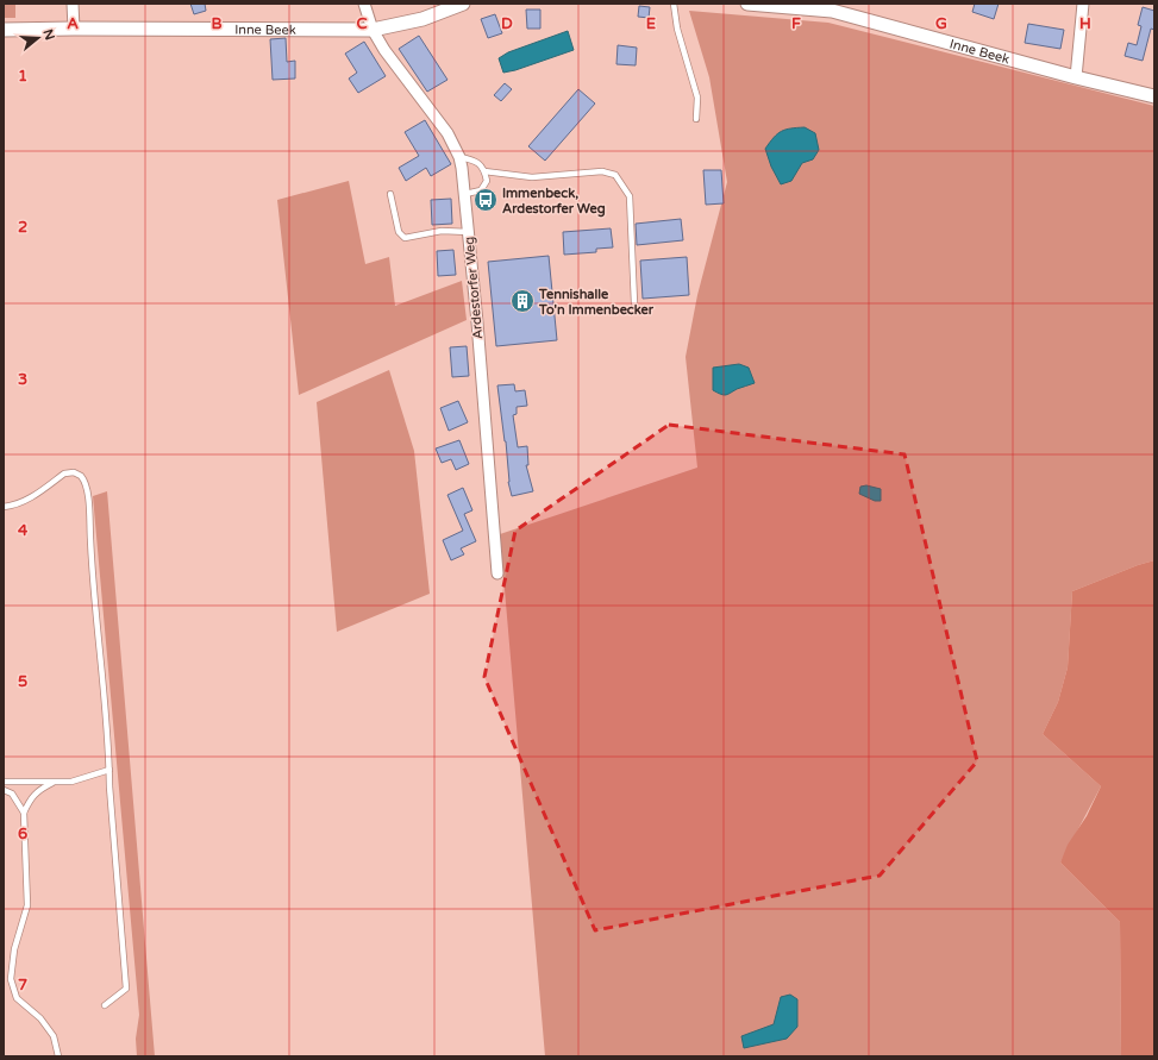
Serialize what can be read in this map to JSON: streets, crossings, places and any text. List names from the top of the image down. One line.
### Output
{"streets":{"street":["Inne Beek","Ardestorfer Weg"]},"crossings":[["Inne Beek","Ardestorfer Weg"]],"places":{"bus stop":["Immenbeck, Ardestorfer Weg"],"building":["Tennishalle To'n Immenbecker"]},"north":"right","grid":{"columns":["A","B","C","D","E","F","G","H"],"rows":["1","2","3","4","5","6","7"]}}
